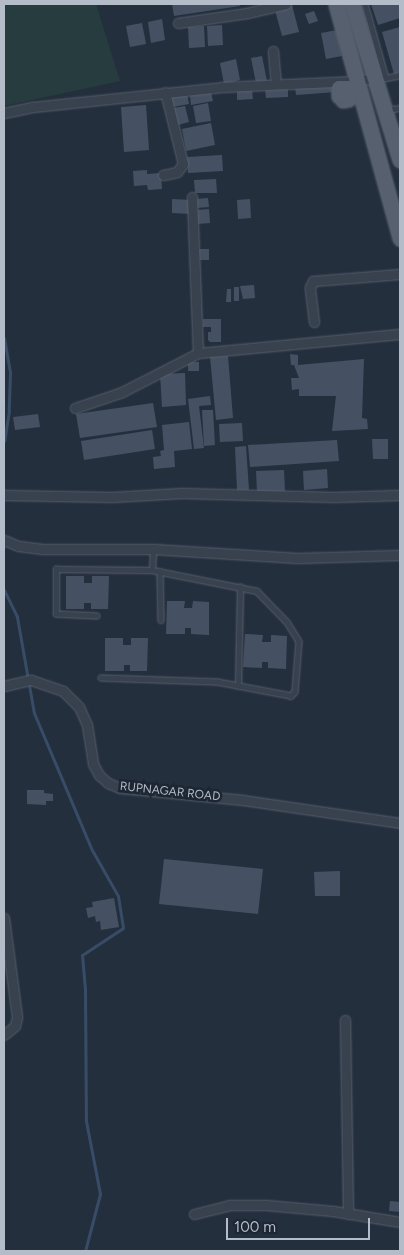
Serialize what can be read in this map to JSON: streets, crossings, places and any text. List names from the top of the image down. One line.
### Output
{"streets":{"street":["RUPNAGAR ROAD"]},"scale_bar":"100 m"}
